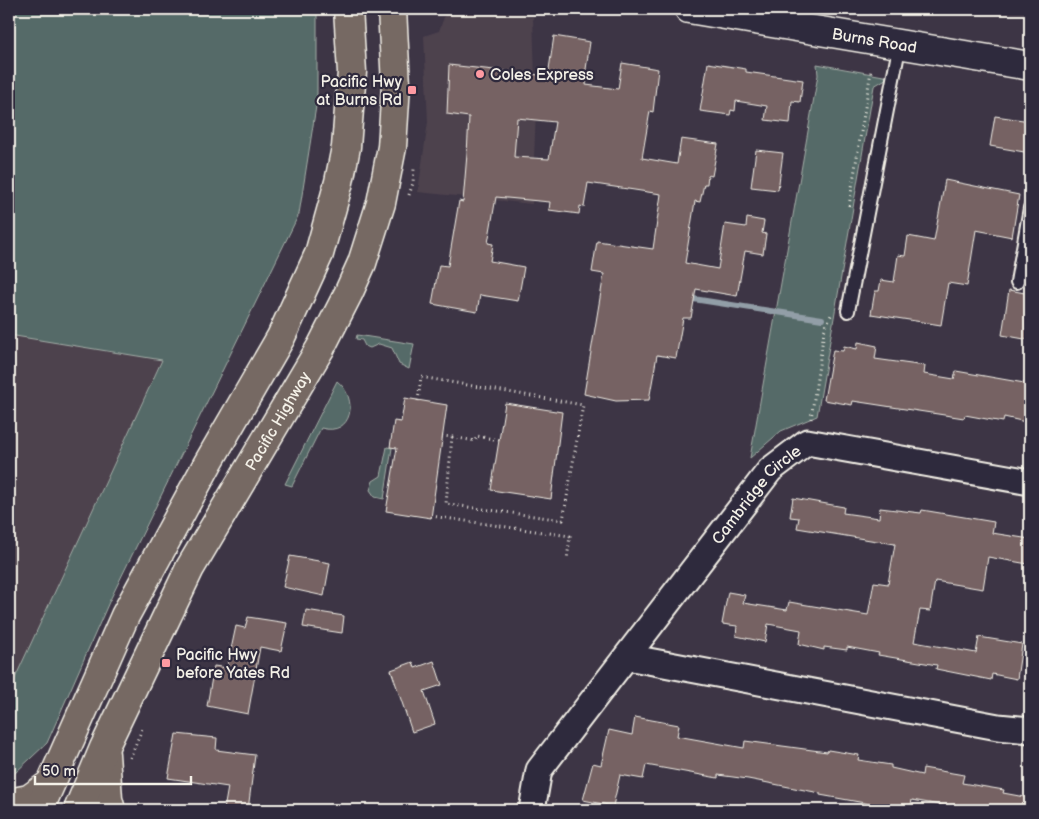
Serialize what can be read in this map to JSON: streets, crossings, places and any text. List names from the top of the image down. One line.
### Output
{"streets":{"main road":["Pacific Highway"],"street":["Burns Road","Cambridge Circle"]},"places":{"other":["Coles Express"],"transit":["Pacific Hwy at Burns Rd","Pacific Hwy before Yates Rd"]},"scale_bar":"50 m"}
